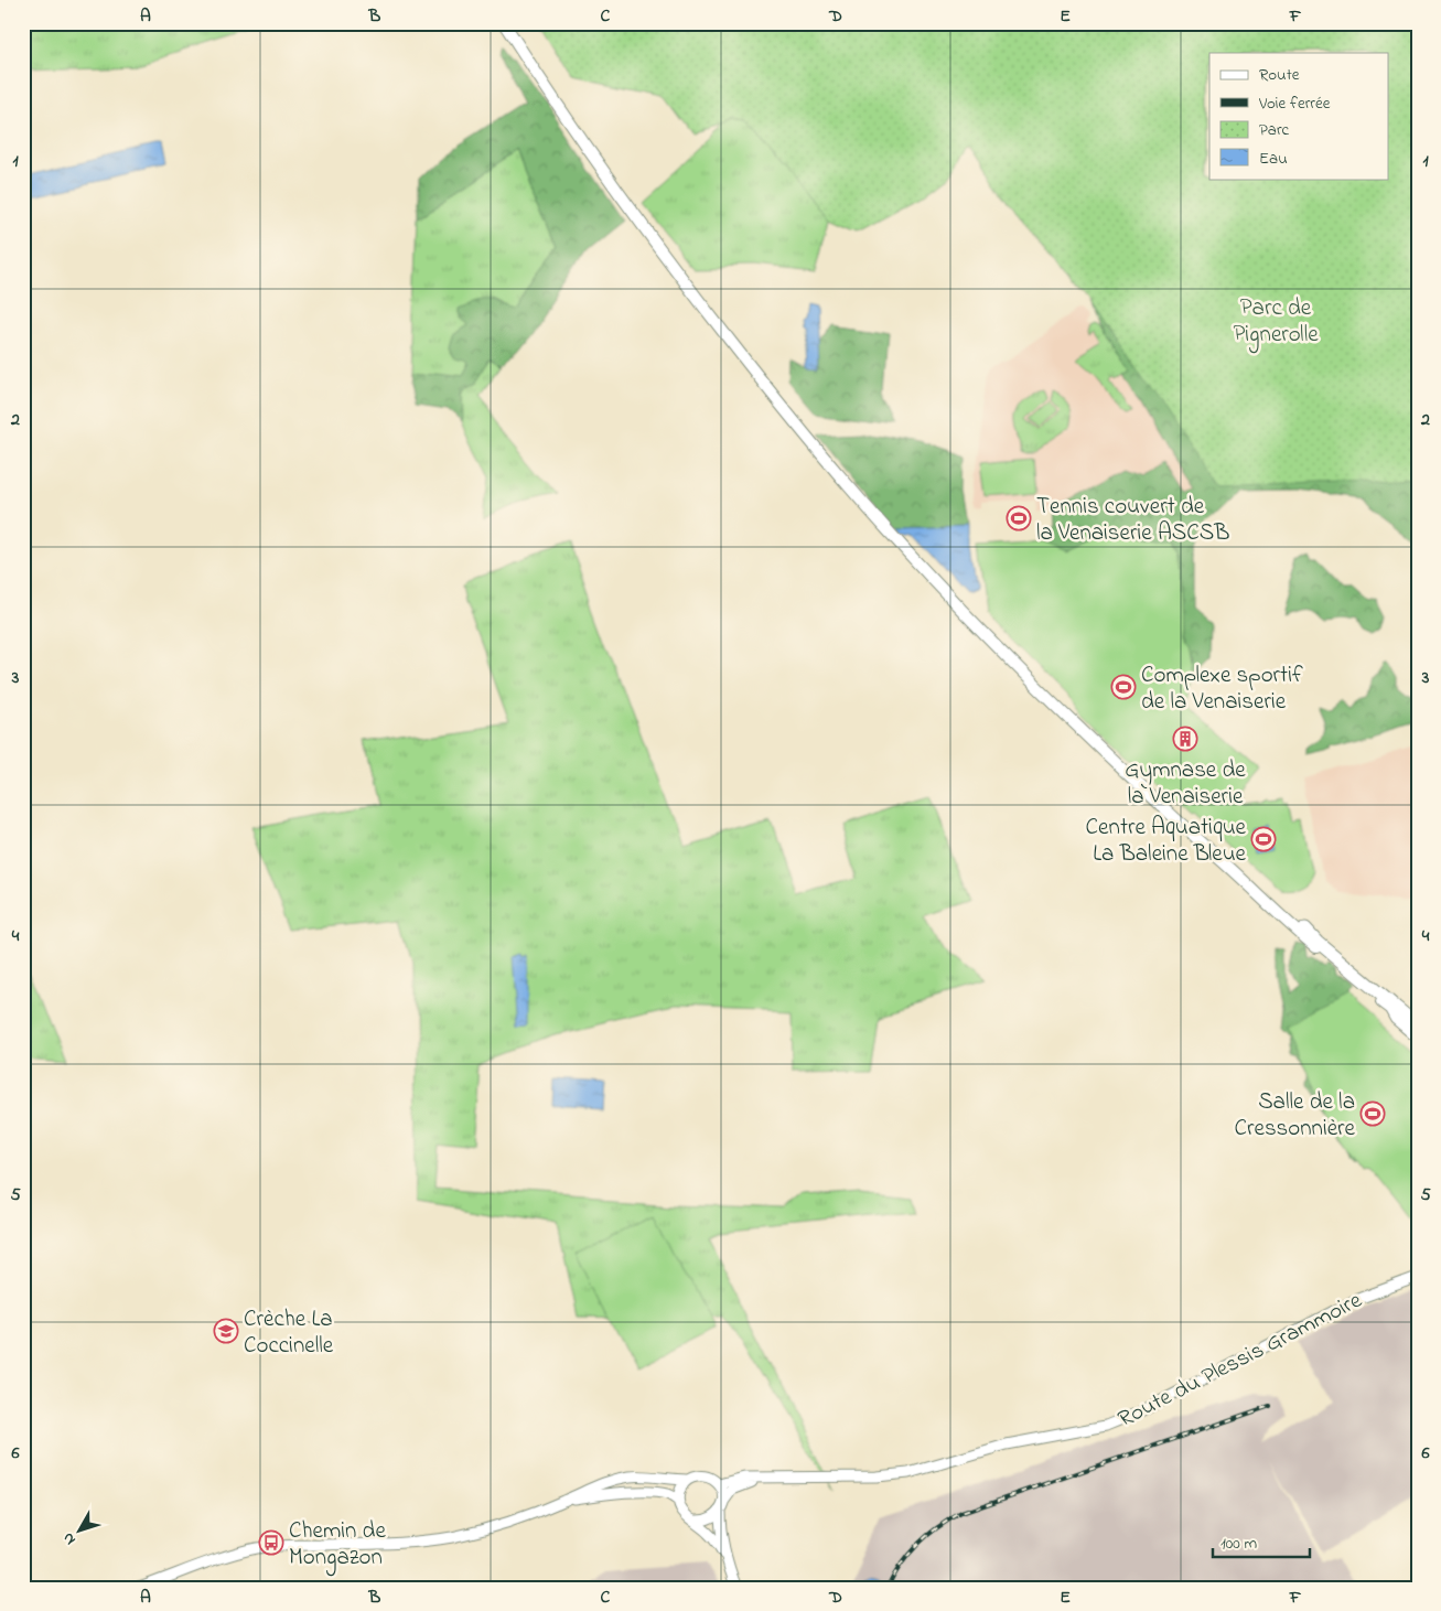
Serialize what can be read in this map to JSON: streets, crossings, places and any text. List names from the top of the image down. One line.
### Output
{"streets":{"street":["Route du Plessis Grammoire"]},"parks":["Parc de Pignerolle"],"places":{"sports":["Tennis couvert de la Venaiserie ASCSB","Complexe sportif de la Venaiserie","Centre Aquatique La Baleine Bleue","Salle de la Cressonnière"],"building":["Gymnase de la Venaiserie"],"school or university":["Crèche La Coccinelle"],"bus stop":["Chemin de Mongazon"]},"legend":["Route","Voie ferrée","Parc","Eau"],"scale_bar":"100 m","north":"bottom left","grid":{"columns":["A","B","C","D","E","F"],"rows":["1","2","3","4","5","6"]}}
